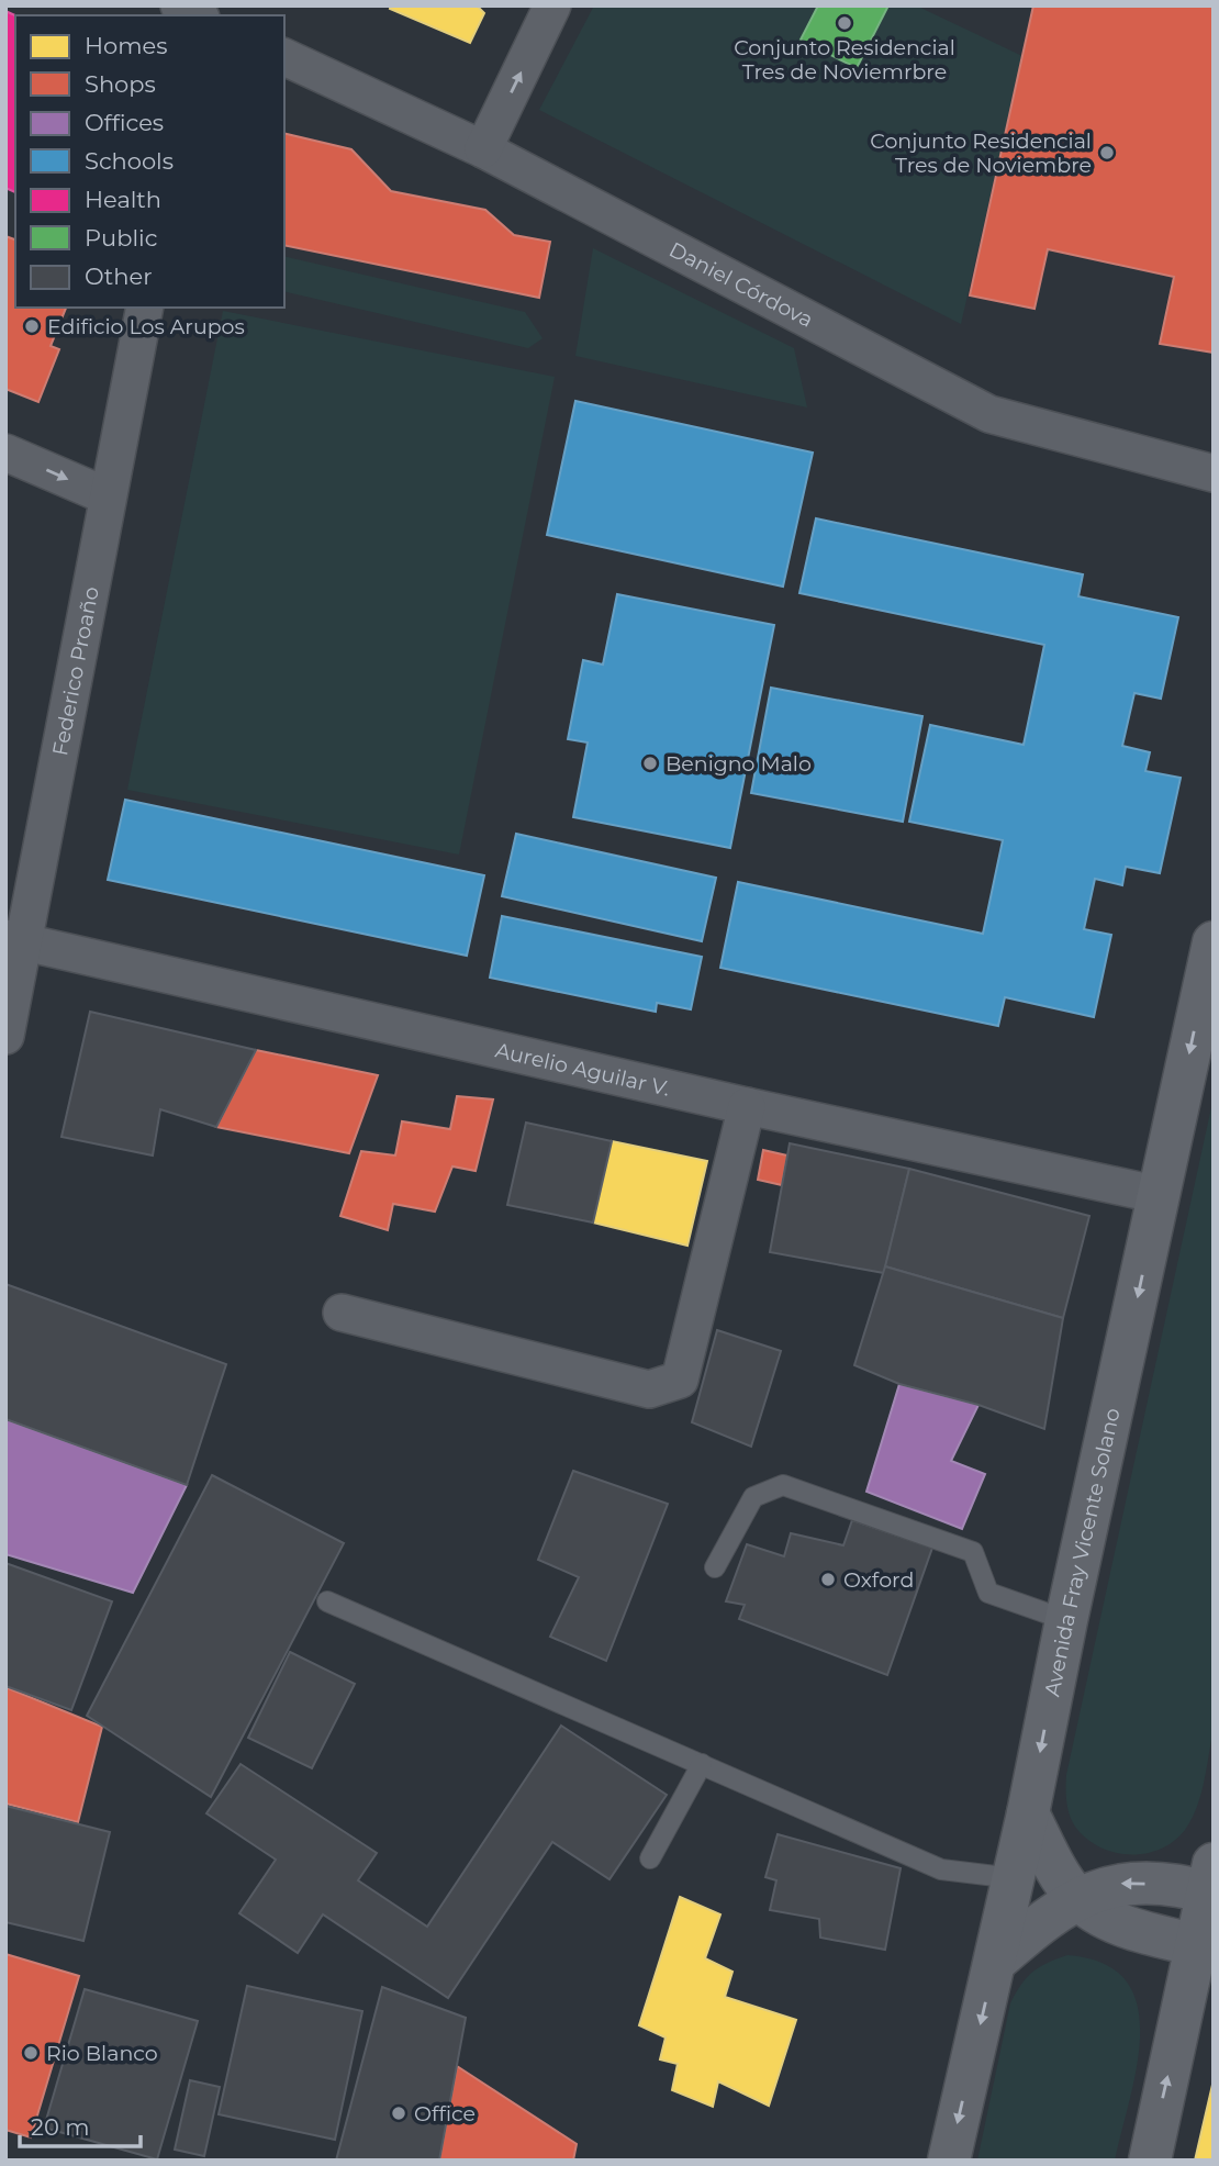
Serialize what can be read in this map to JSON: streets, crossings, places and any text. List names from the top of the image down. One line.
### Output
{"streets":{"main road":["Avenida Fray Vicente Solano"],"street":["Daniel Córdova","Federico Proaño","Aurelio Aguilar V."]},"crossings":[["Federico Proaño","Aurelio Aguilar V."],["Aurelio Aguilar V.","Avenida Fray Vicente Solano"]],"one_way":["Avenida Fray Vicente Solano"],"places":["Conjunto Residencial Tres de Noviemrbre","Conjunto Residencial Tres de Noviembre","Edificio Los Arupos","Benigno Malo","Oxford","Rio Blanco","Office"],"legend":["Homes","Shops","Offices","Schools","Health","Public","Other"],"scale_bar":"20 m"}
